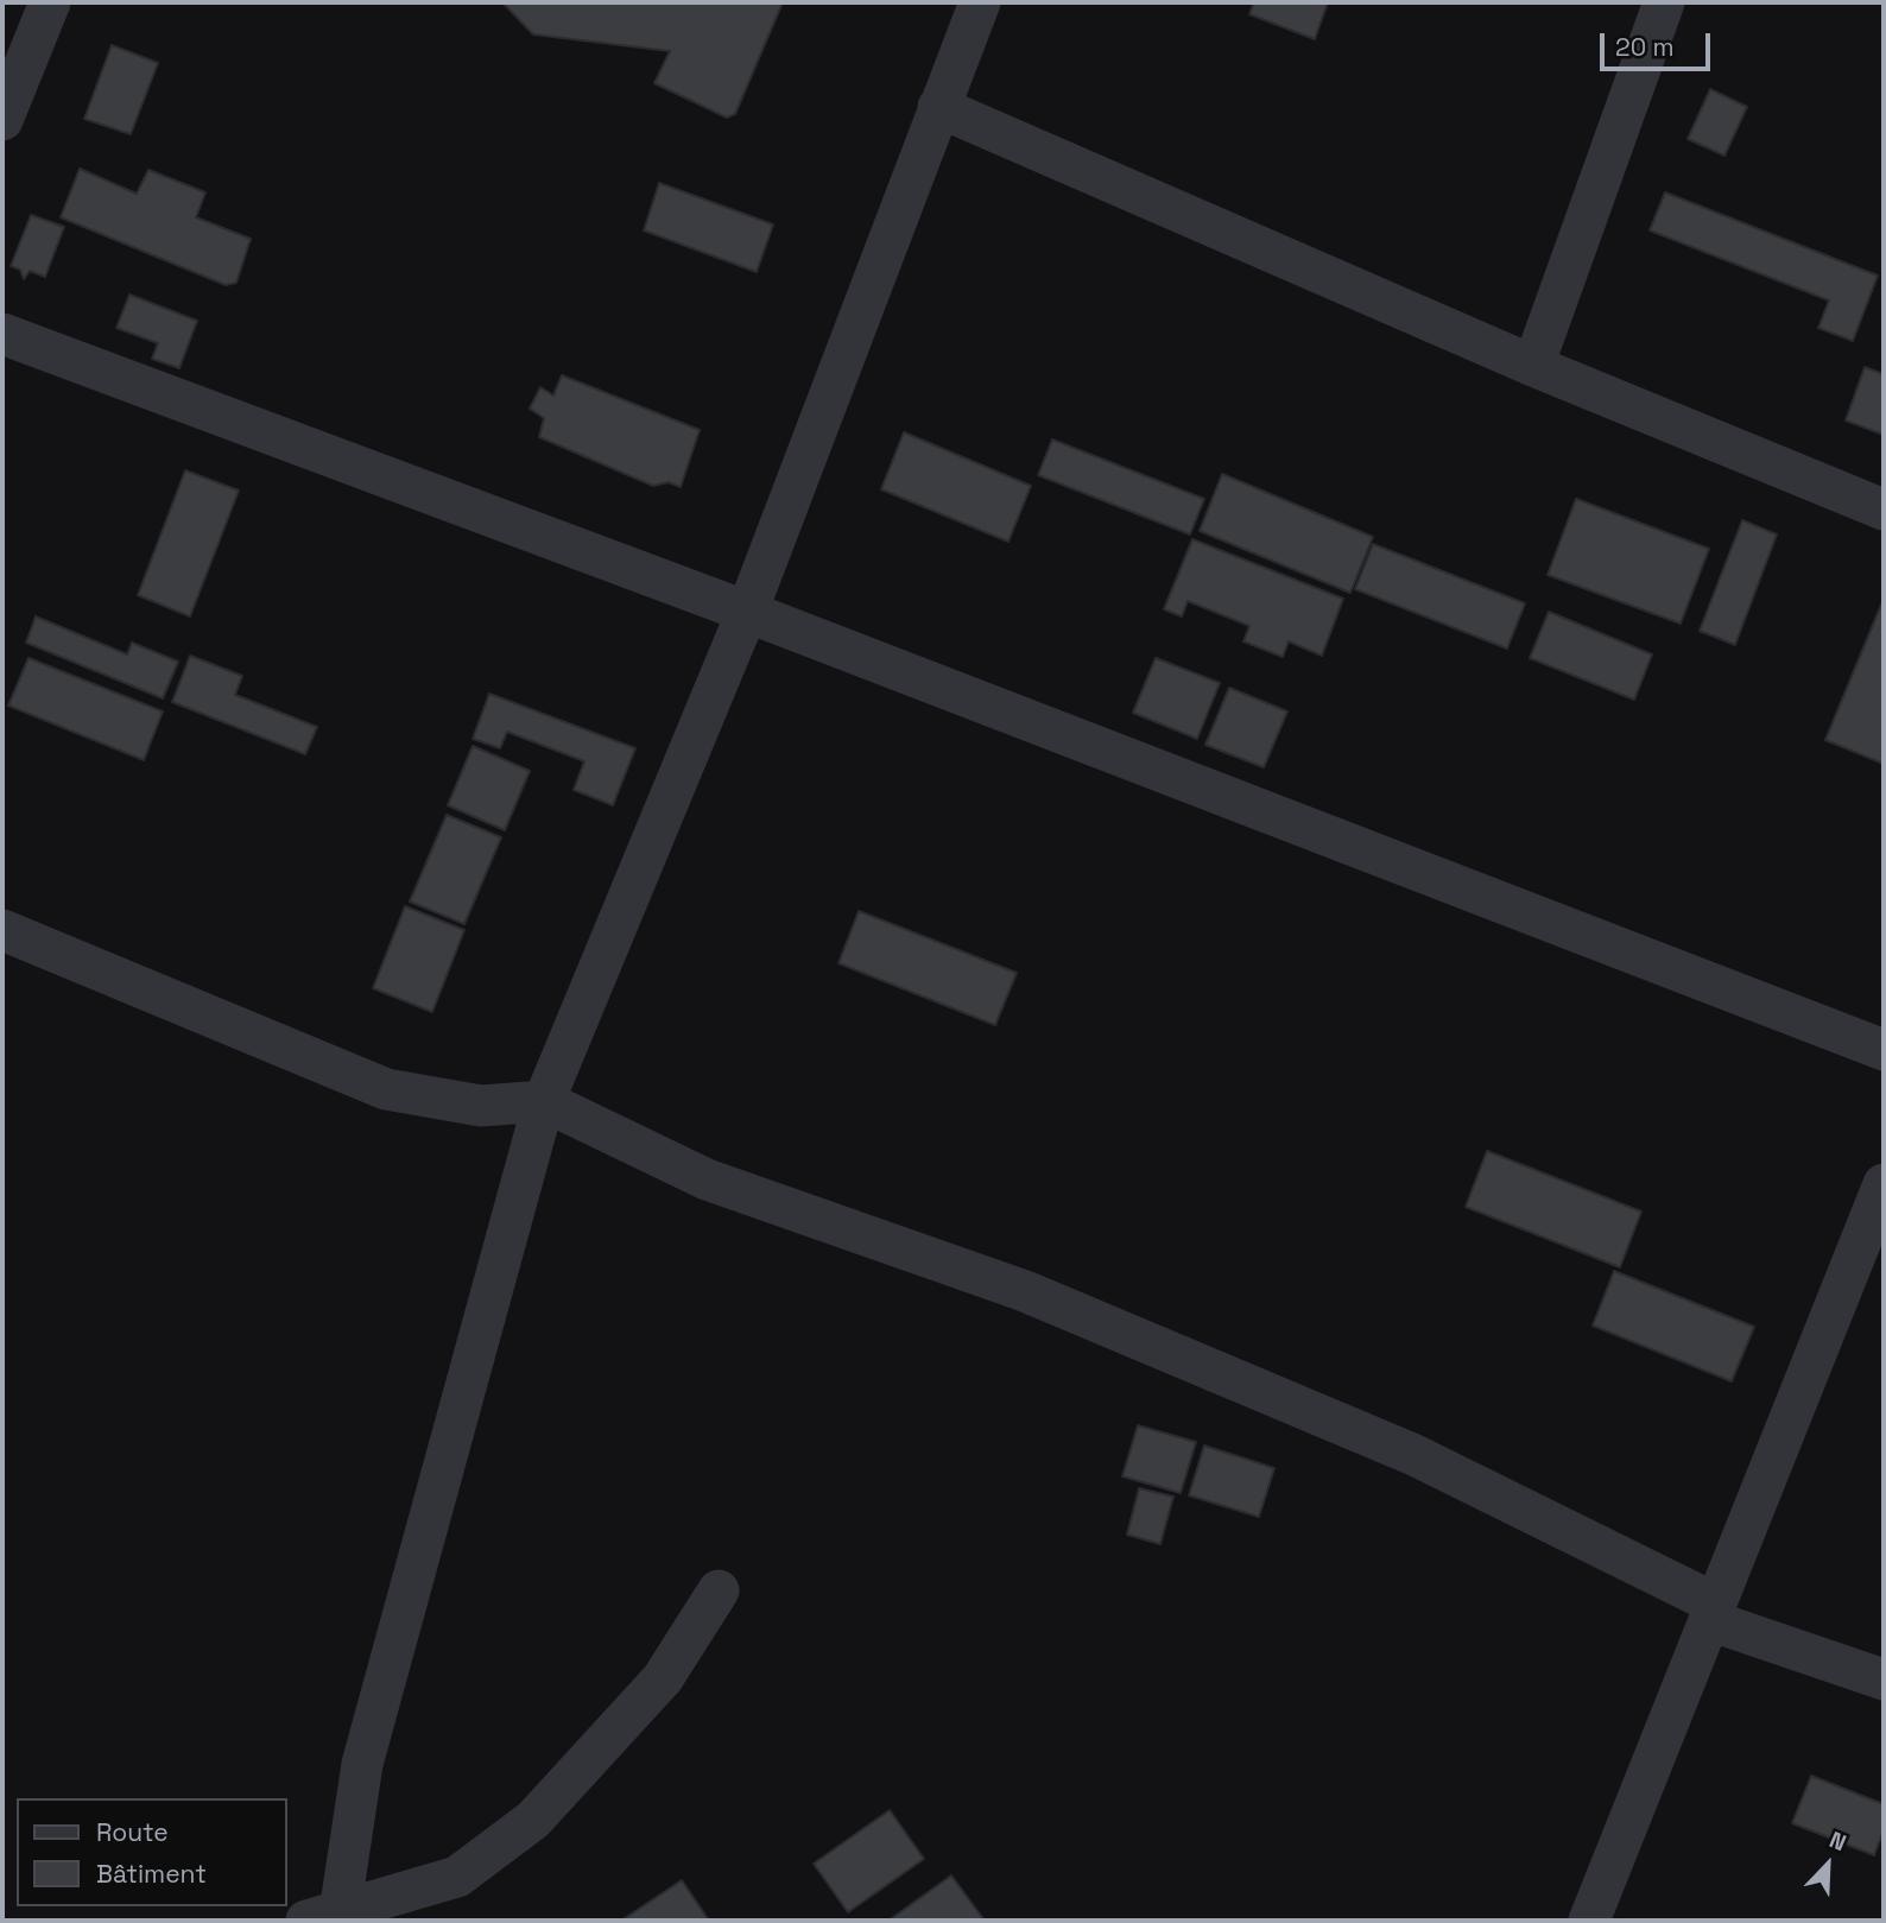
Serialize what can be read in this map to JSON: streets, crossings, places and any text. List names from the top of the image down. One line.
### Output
{"legend":["Route","Bâtiment"],"scale_bar":"20 m","north":"top right"}
